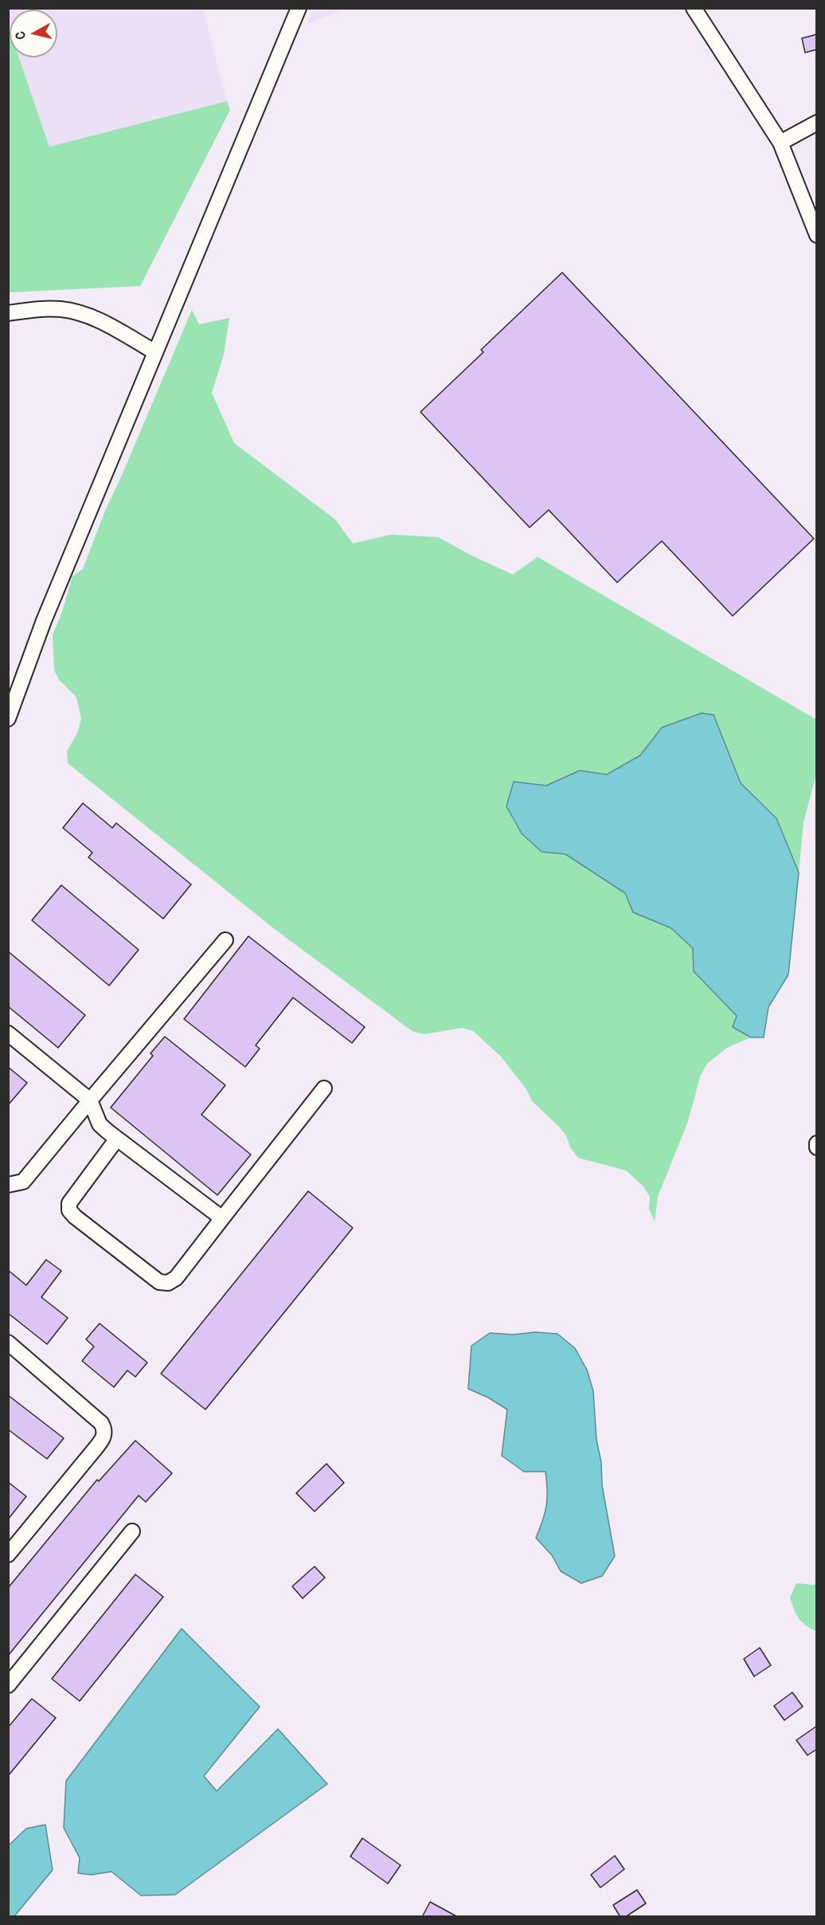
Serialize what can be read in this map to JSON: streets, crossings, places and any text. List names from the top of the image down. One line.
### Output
{"north":"left"}
